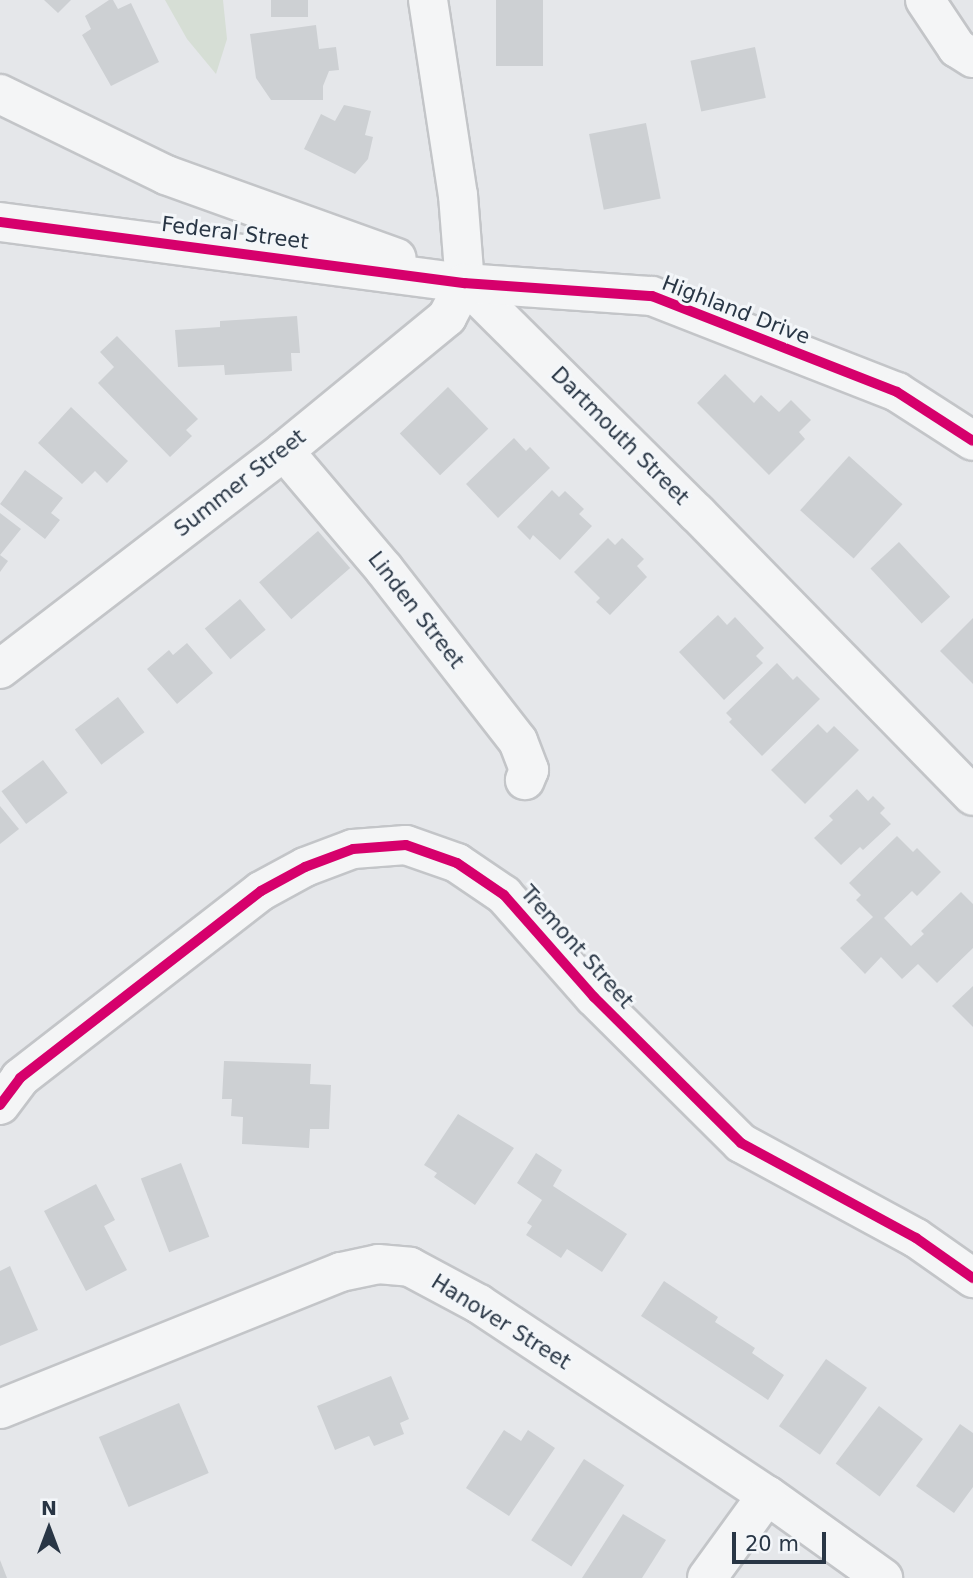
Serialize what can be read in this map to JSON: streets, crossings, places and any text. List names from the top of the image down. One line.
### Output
{"streets":{"street":["Federal Street","Highland Drive","Dartmouth Street","Summer Street","Linden Street","Tremont Street","Hanover Street"]},"crossings":[["Federal Street","Highland Drive"],["Federal Street","Dartmouth Street"],["Federal Street","Summer Street"],["Highland Drive","Dartmouth Street"],["Highland Drive","Summer Street"],["Dartmouth Street","Summer Street"],["Summer Street","Linden Street"]],"scale_bar":"20 m","north":"top"}
